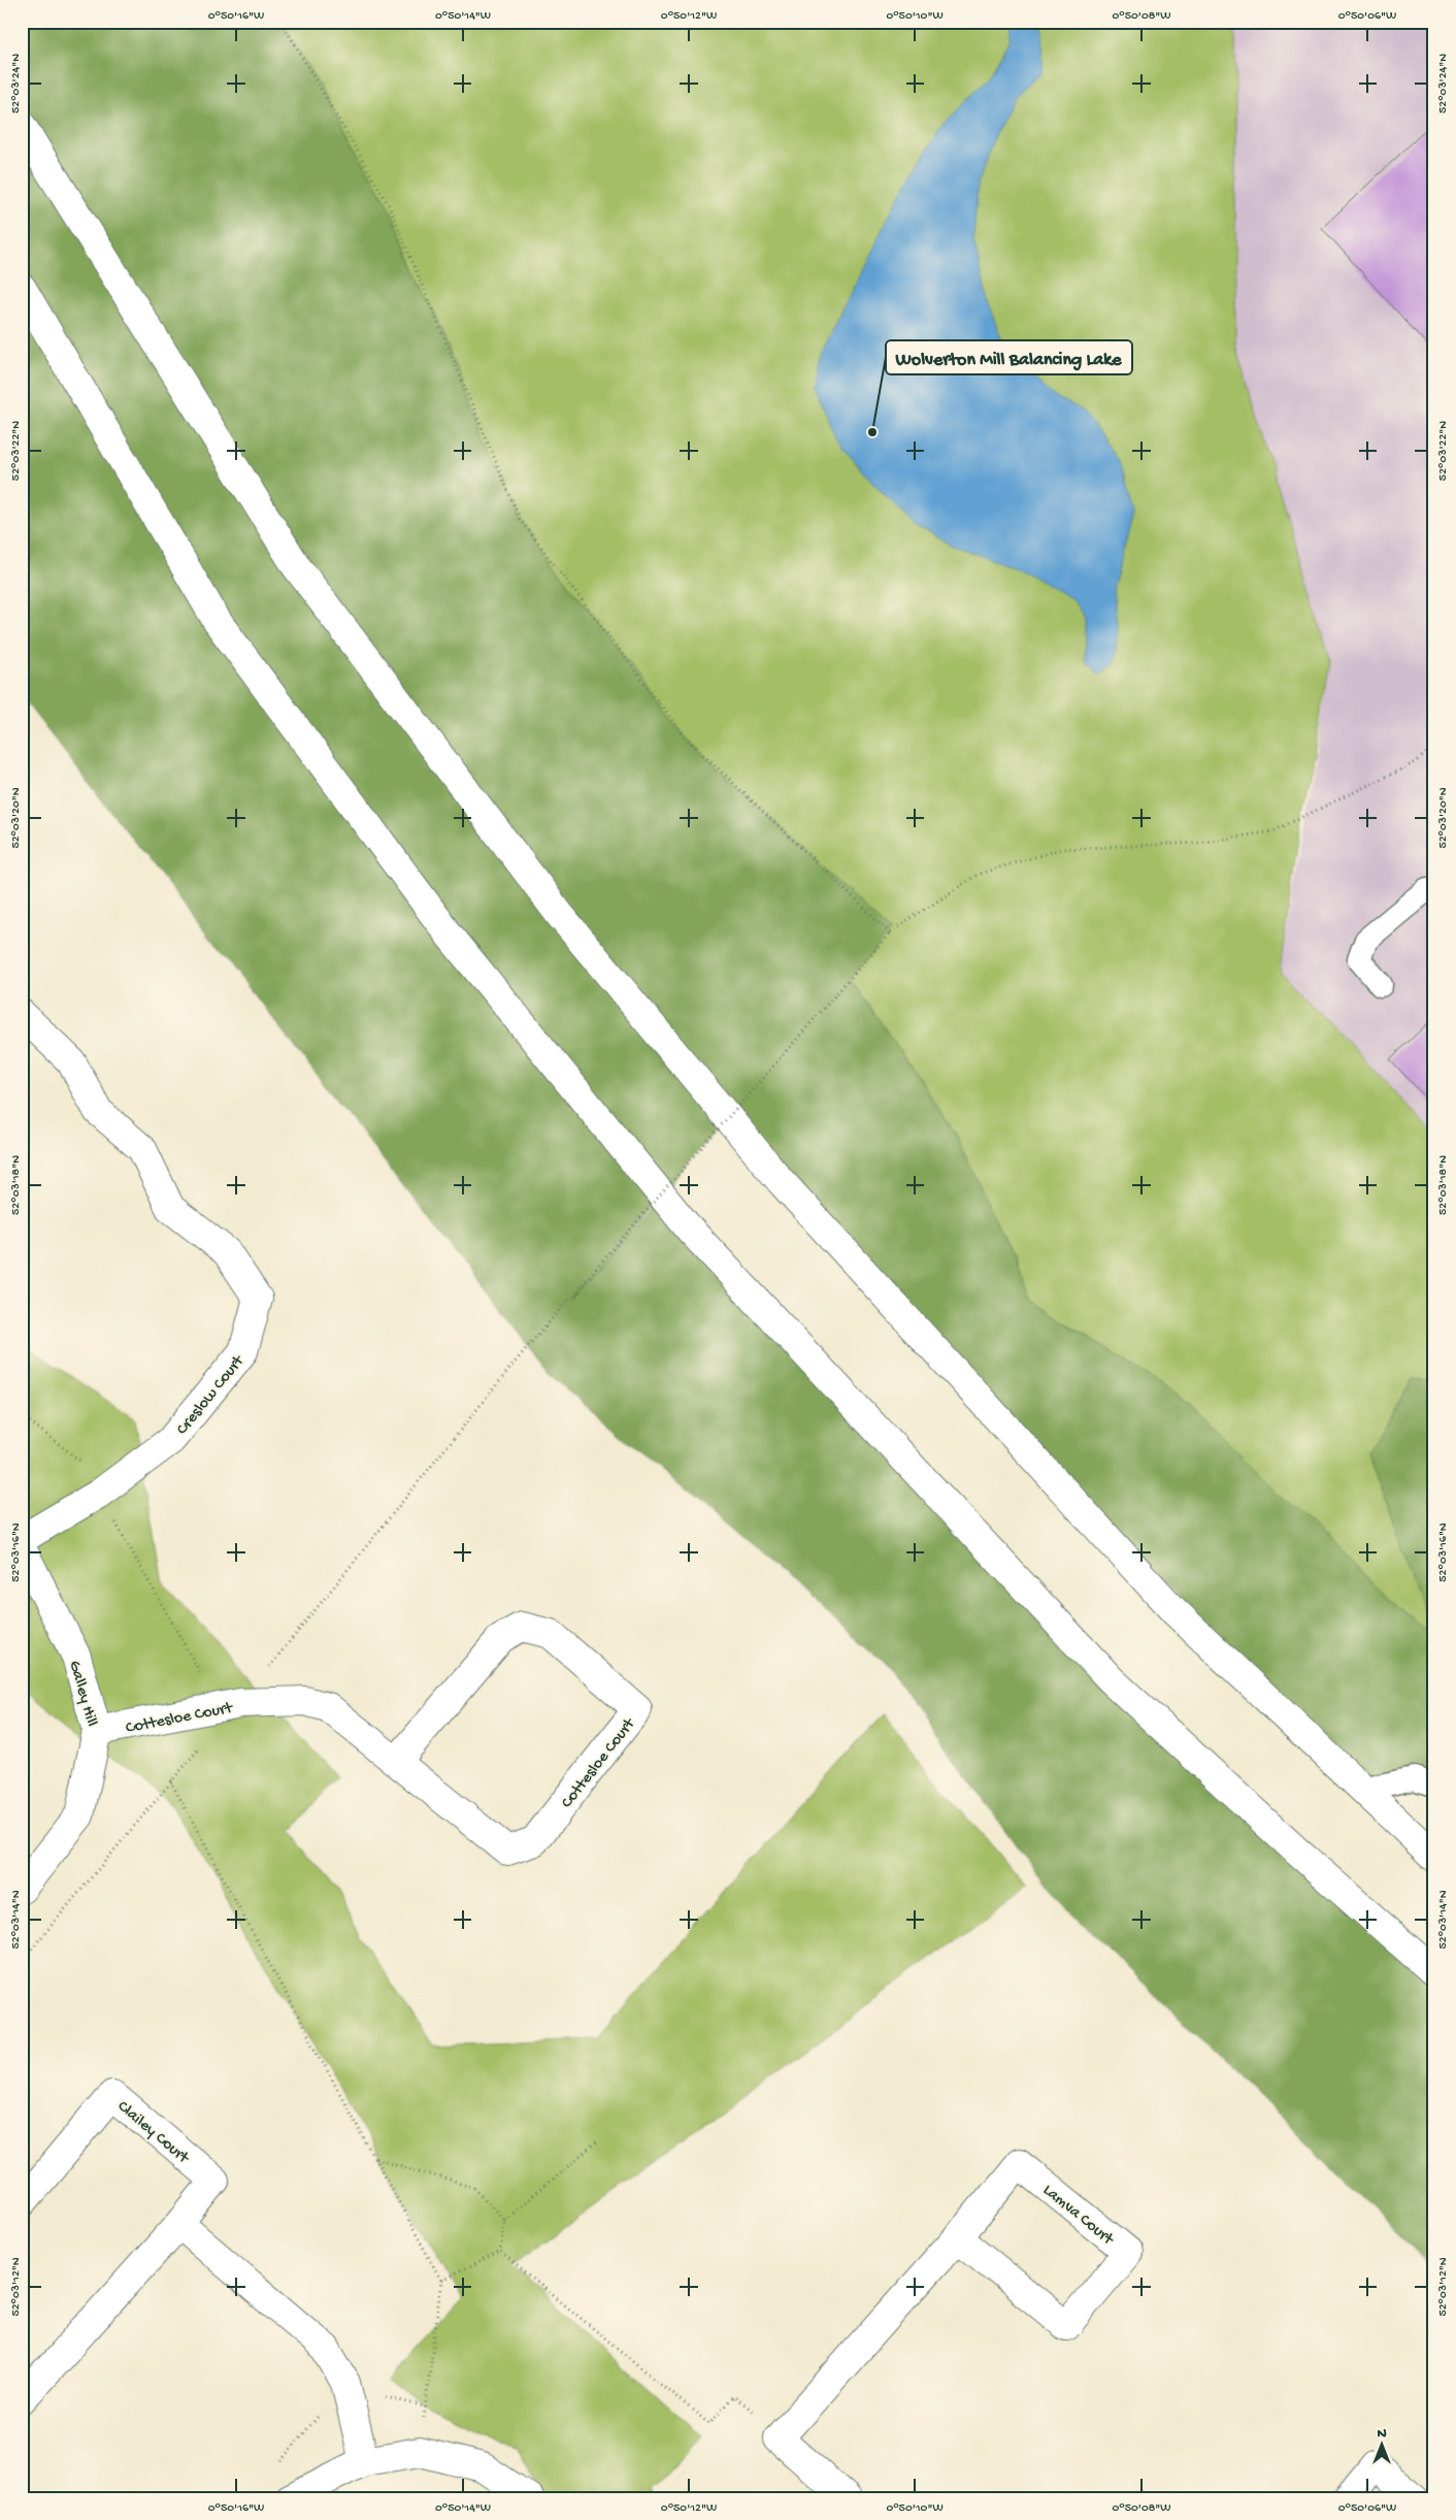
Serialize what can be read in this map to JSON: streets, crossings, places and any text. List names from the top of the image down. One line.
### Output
{"streets":{"main road":["Creslow Court","Galley Hill","Cottesloe Court","Clailey Court","Lamva Court"]},"crossings":[["Galley Hill","Cottesloe Court"]],"places":["Wolverton Mill Balancing Lake"],"north":"top","coordinates":["0°50'16\"W","0°50'14\"W","0°50'12\"W","0°50'10\"W","0°50'08\"W","0°50'06\"W","52°03'24\"N","52°03'22\"N","52°03'20\"N","52°03'18\"N","52°03'16\"N","52°03'14\"N","52°03'12\"N"]}
